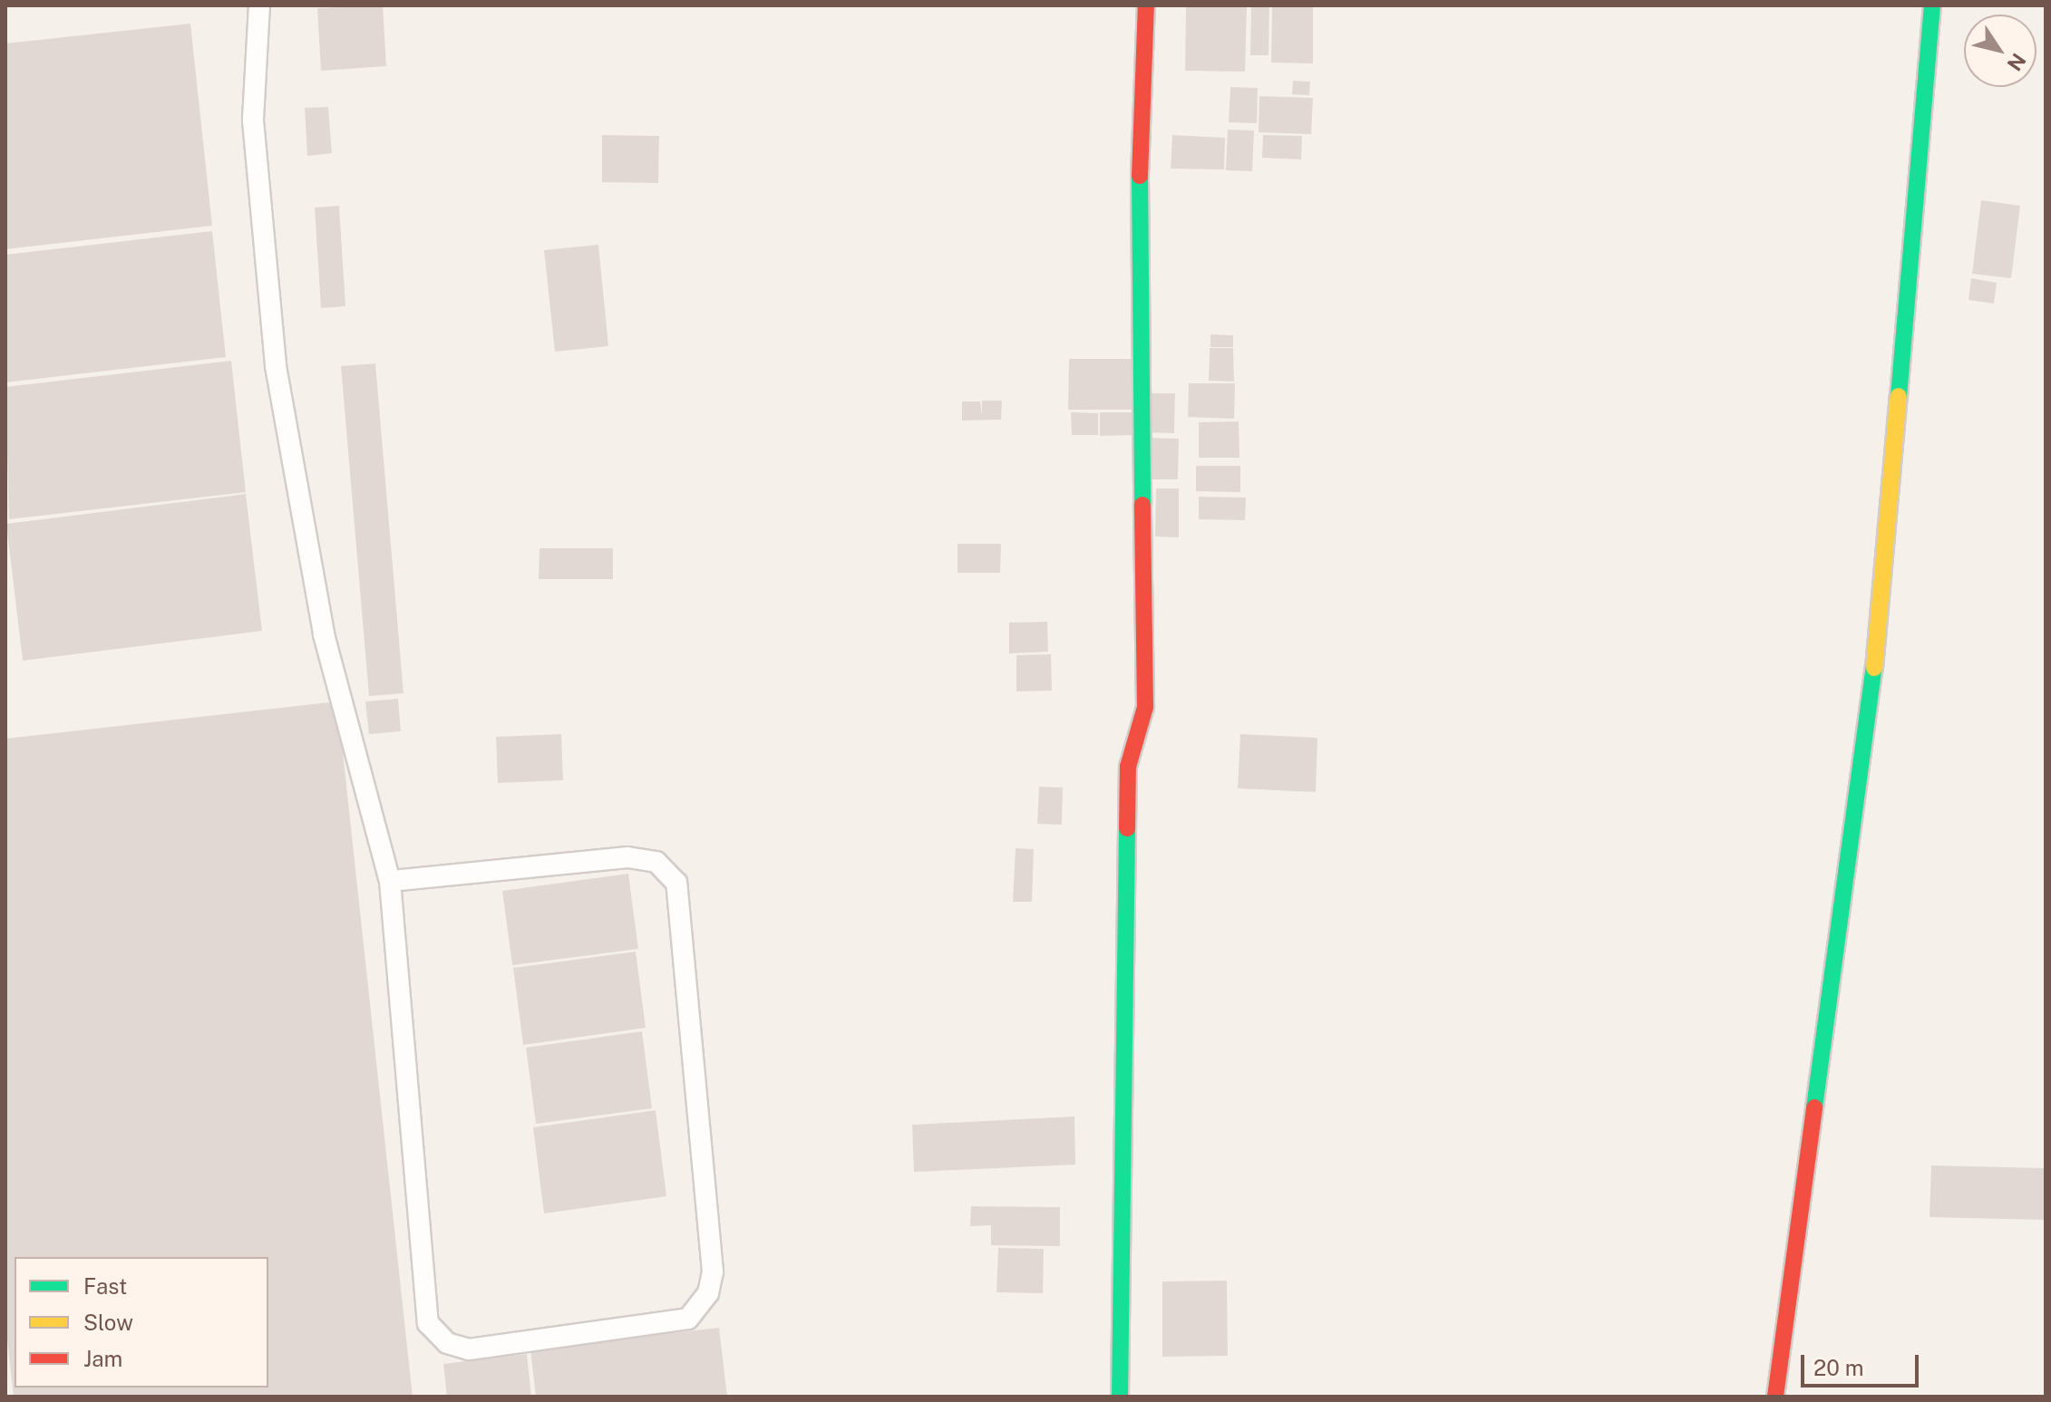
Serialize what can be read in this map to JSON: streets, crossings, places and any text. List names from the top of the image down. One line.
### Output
{"legend":["Fast","Slow","Jam"],"scale_bar":"20 m","north":"bottom right"}
